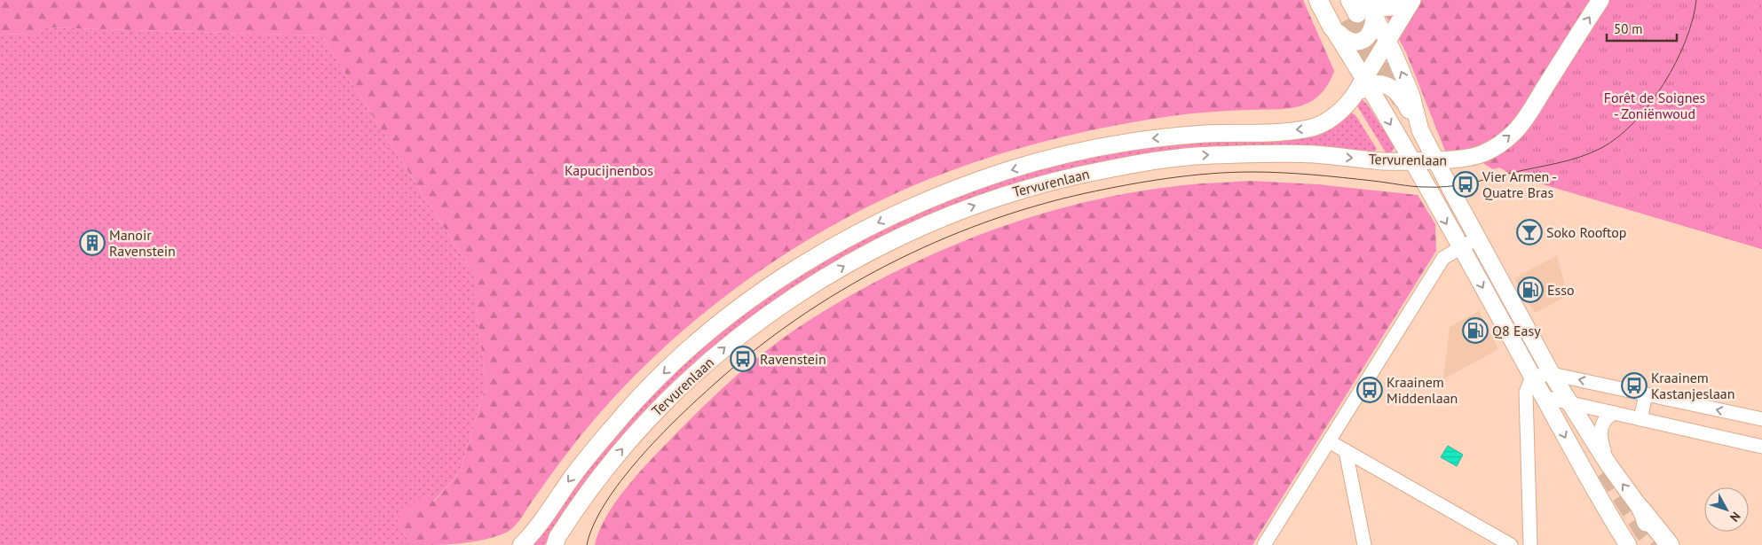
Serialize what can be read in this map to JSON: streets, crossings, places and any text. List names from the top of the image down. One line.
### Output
{"streets":{"main road":["Tervurenlaan"]},"parks":["Forêt de Soignes - Zoniënwoud","Kapucijnenbos"],"places":{"bus stop":["Vier Armen - Quatre Bras","Ravenstein","Kraainem Kastanjeslaan","Kraainem Middenlaan"],"bar":["Soko Rooftop"],"building":["Manoir Ravenstein"],"fuel station":["Esso","Q8 Easy"]},"scale_bar":"50 m","north":"bottom right"}
